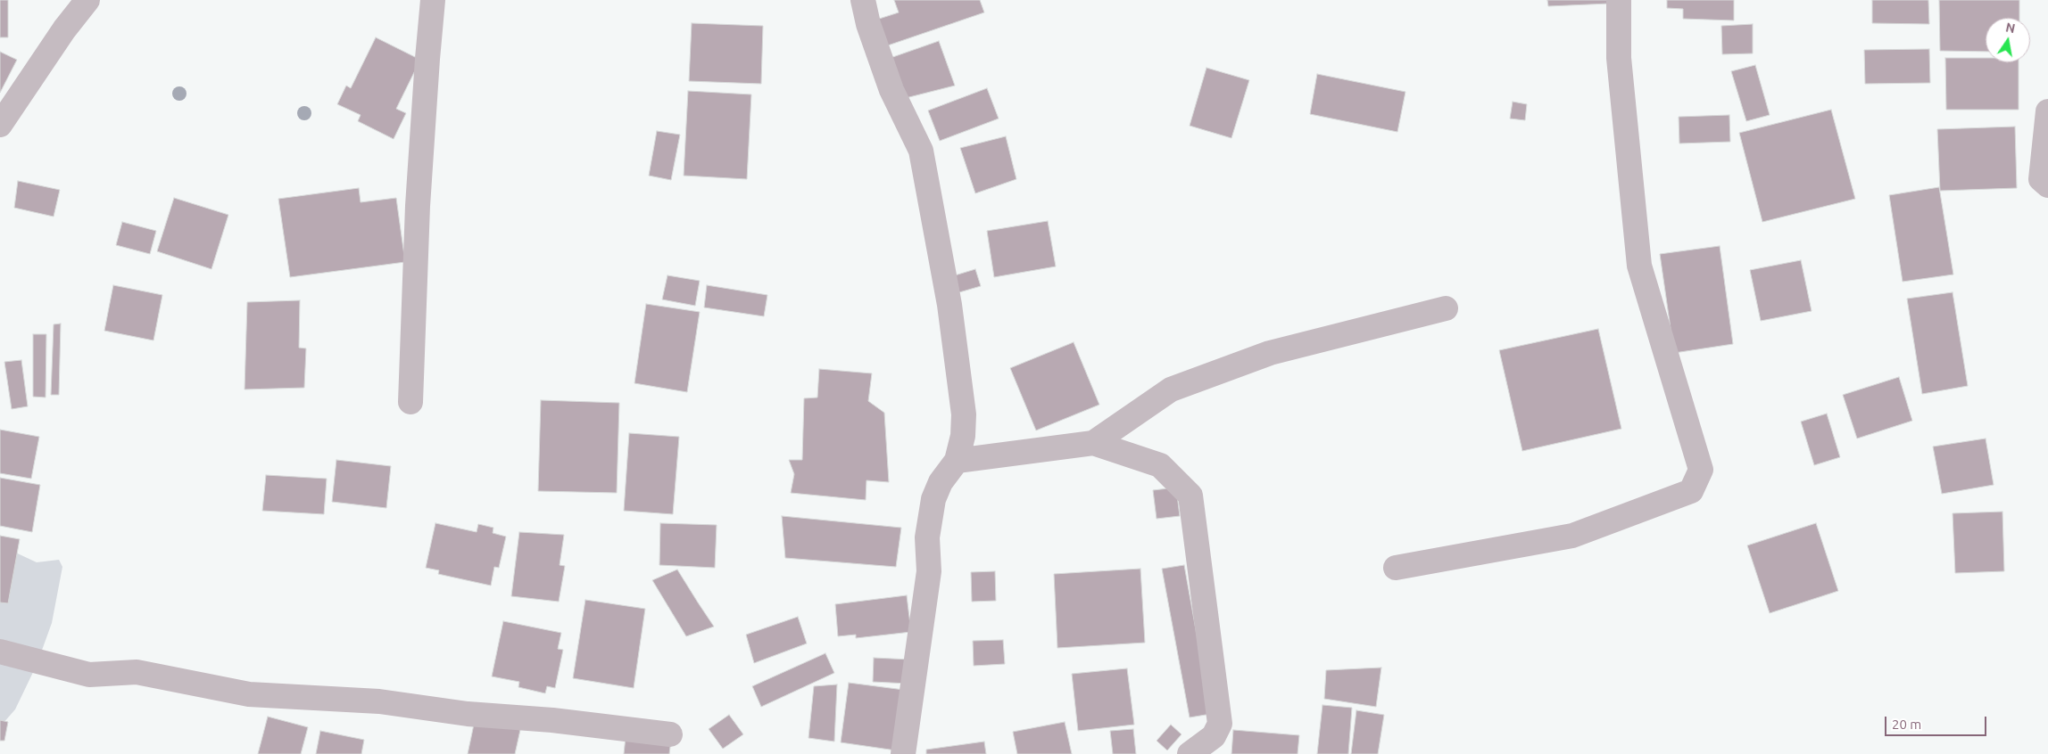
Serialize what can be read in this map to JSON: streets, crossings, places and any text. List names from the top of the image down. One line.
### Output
{"scale_bar":"20 m","north":"top"}
